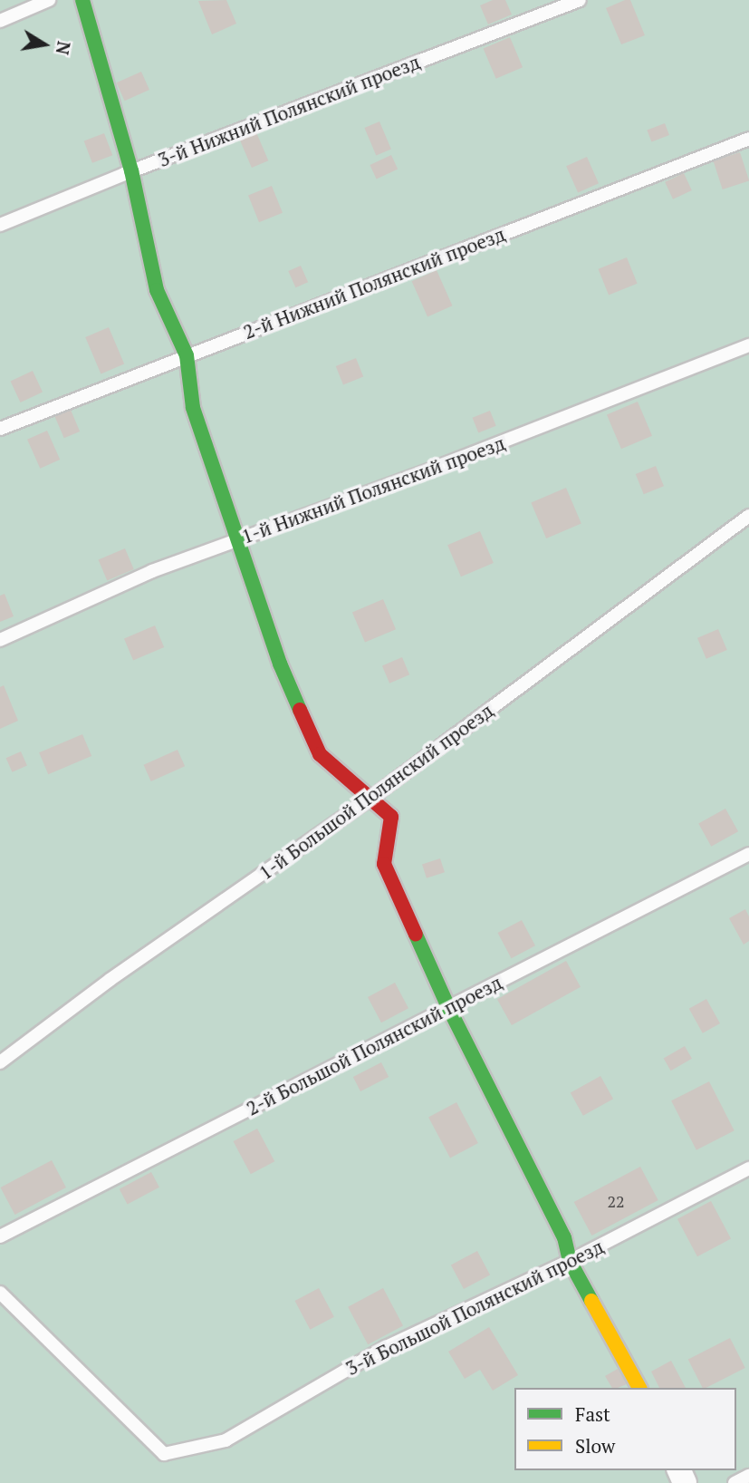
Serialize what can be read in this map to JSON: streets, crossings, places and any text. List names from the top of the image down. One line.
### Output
{"streets":{"lane":["3-й Нижний Полянский проезд","2-й Нижний Полянский проезд","1-й Нижний Полянский проезд","1-й Большой Полянский проезд","2-й Большой Полянский проезд","3-й Большой Полянский проезд"]},"house_numbers":["22"],"legend":["Fast","Slow"],"north":"right"}
